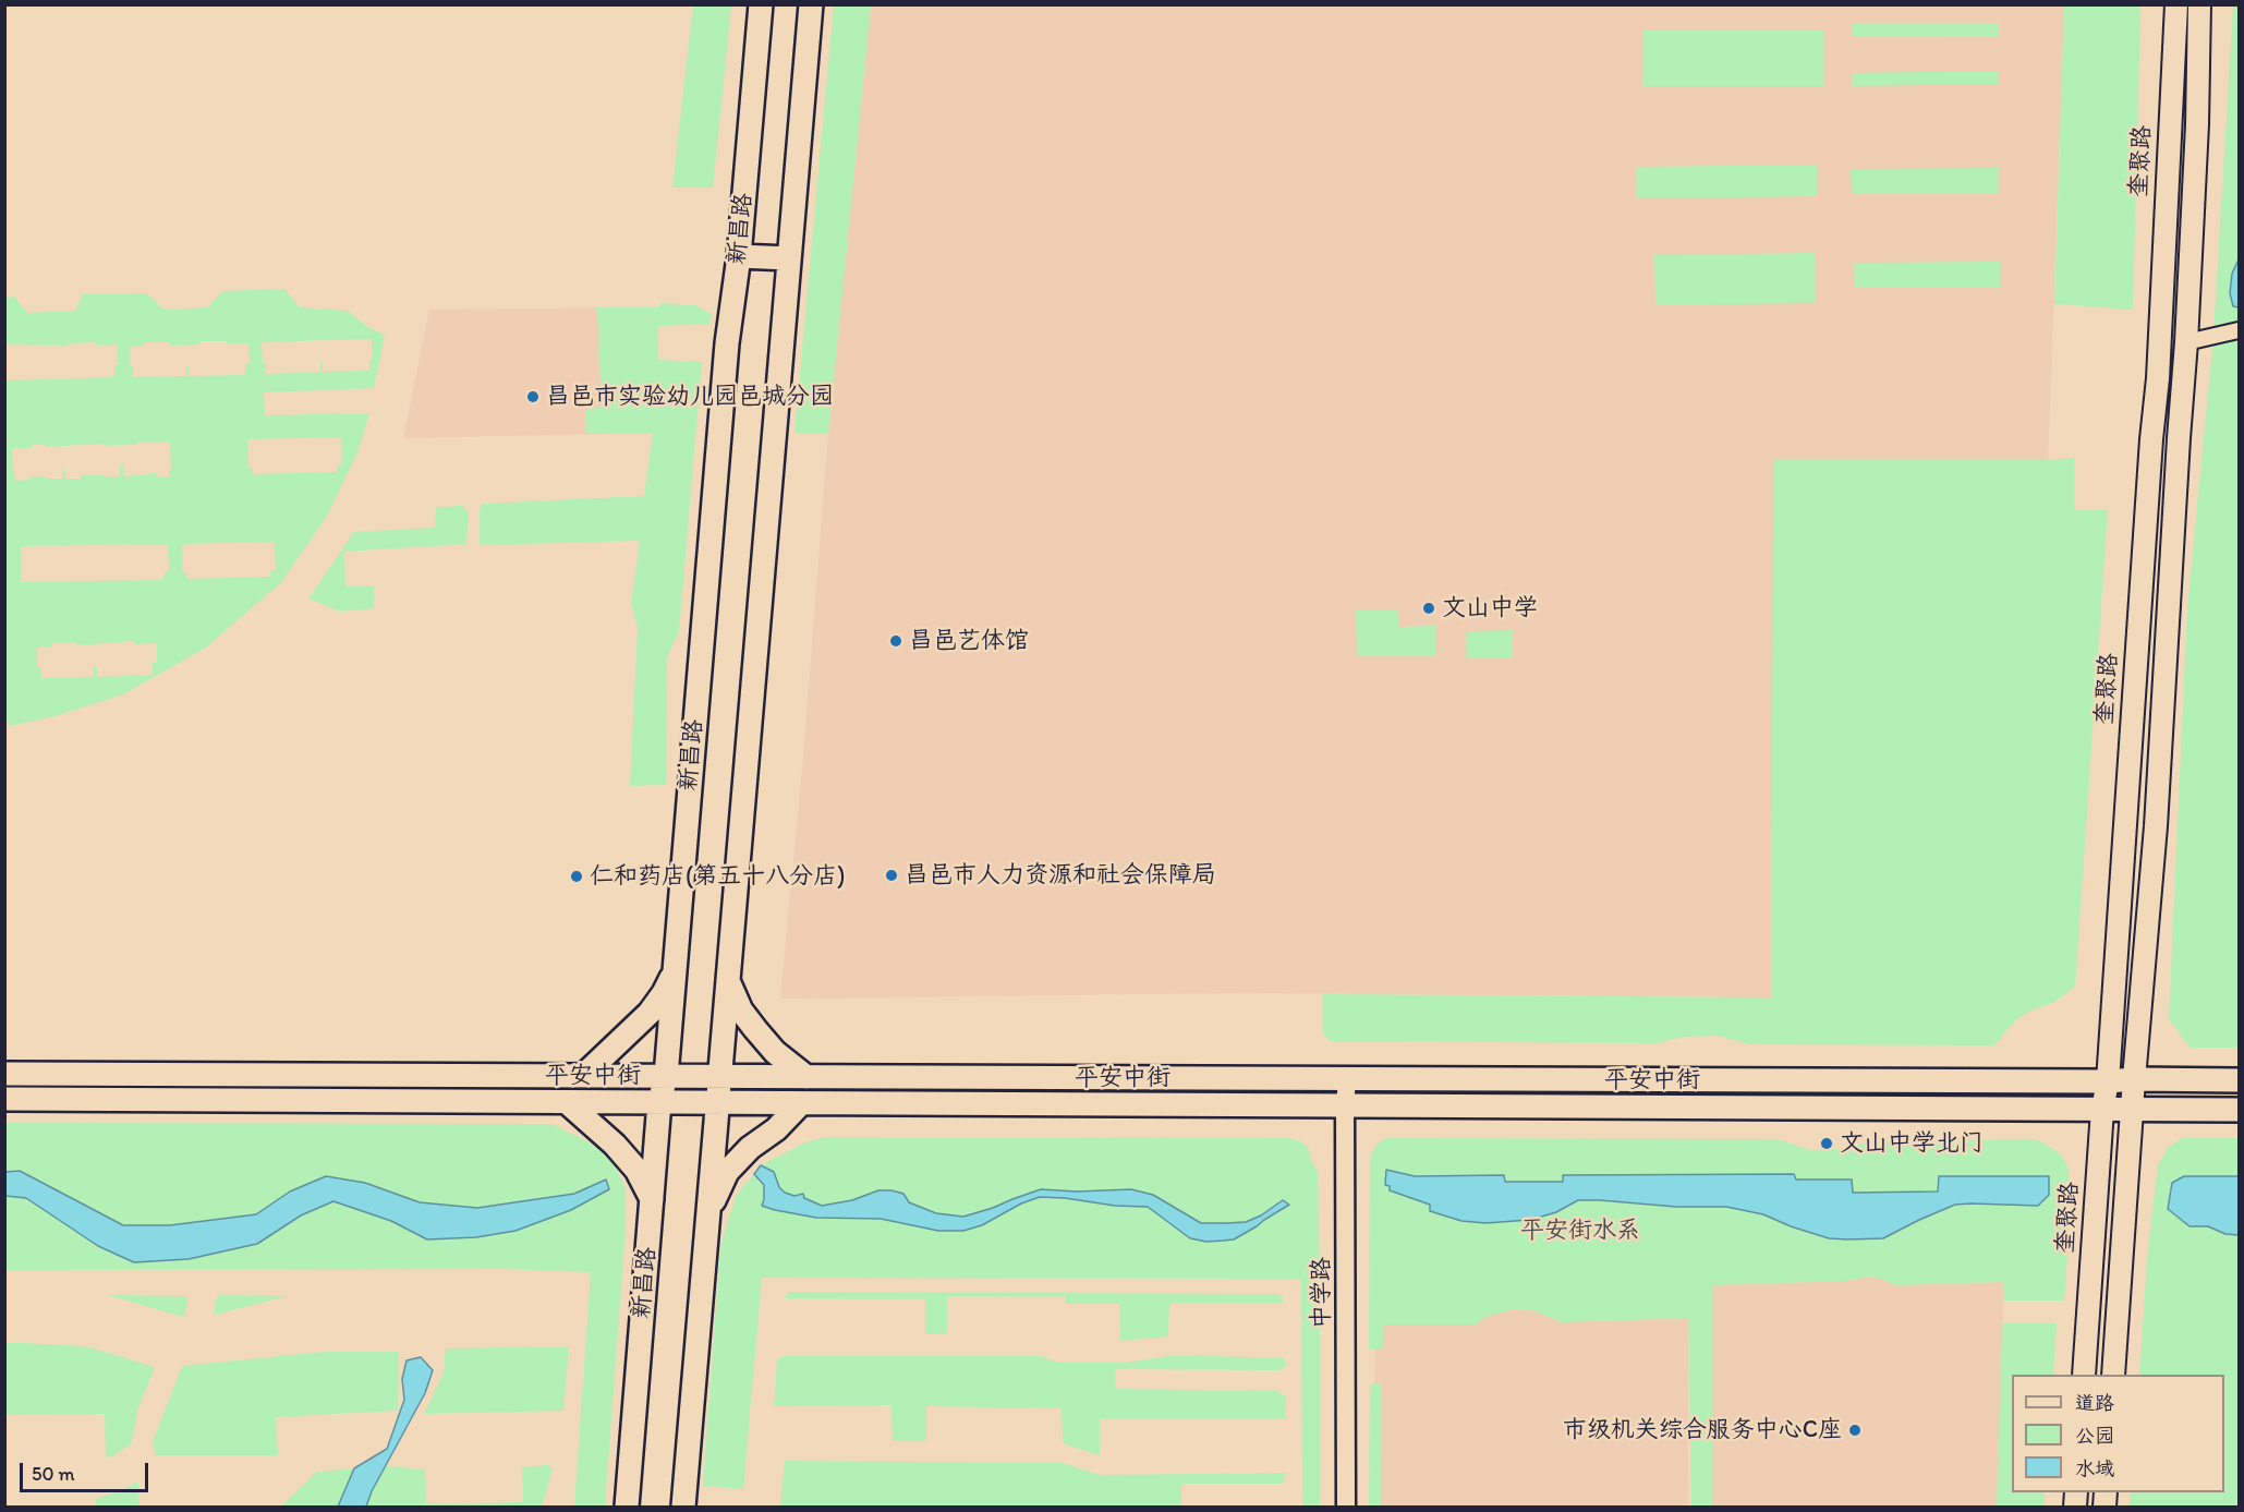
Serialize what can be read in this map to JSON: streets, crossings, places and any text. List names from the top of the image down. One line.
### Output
{"streets":{"main road":["奎聚路","新昌路","平安中街"],"street":["中学路"]},"crossings":[["奎聚路","平安中街"],["新昌路","平安中街"],["平安中街","中学路"]],"parks":["平安街水系"],"places":["昌邑市实验幼儿园邑城分园","文山中学","昌邑艺体馆","昌邑市人力资源和社会保障局","仁和药店(第五十八分店)","文山中学北门","市级机关综合服务中心C座"],"legend":["道路","公园","水域"],"scale_bar":"50 m"}
